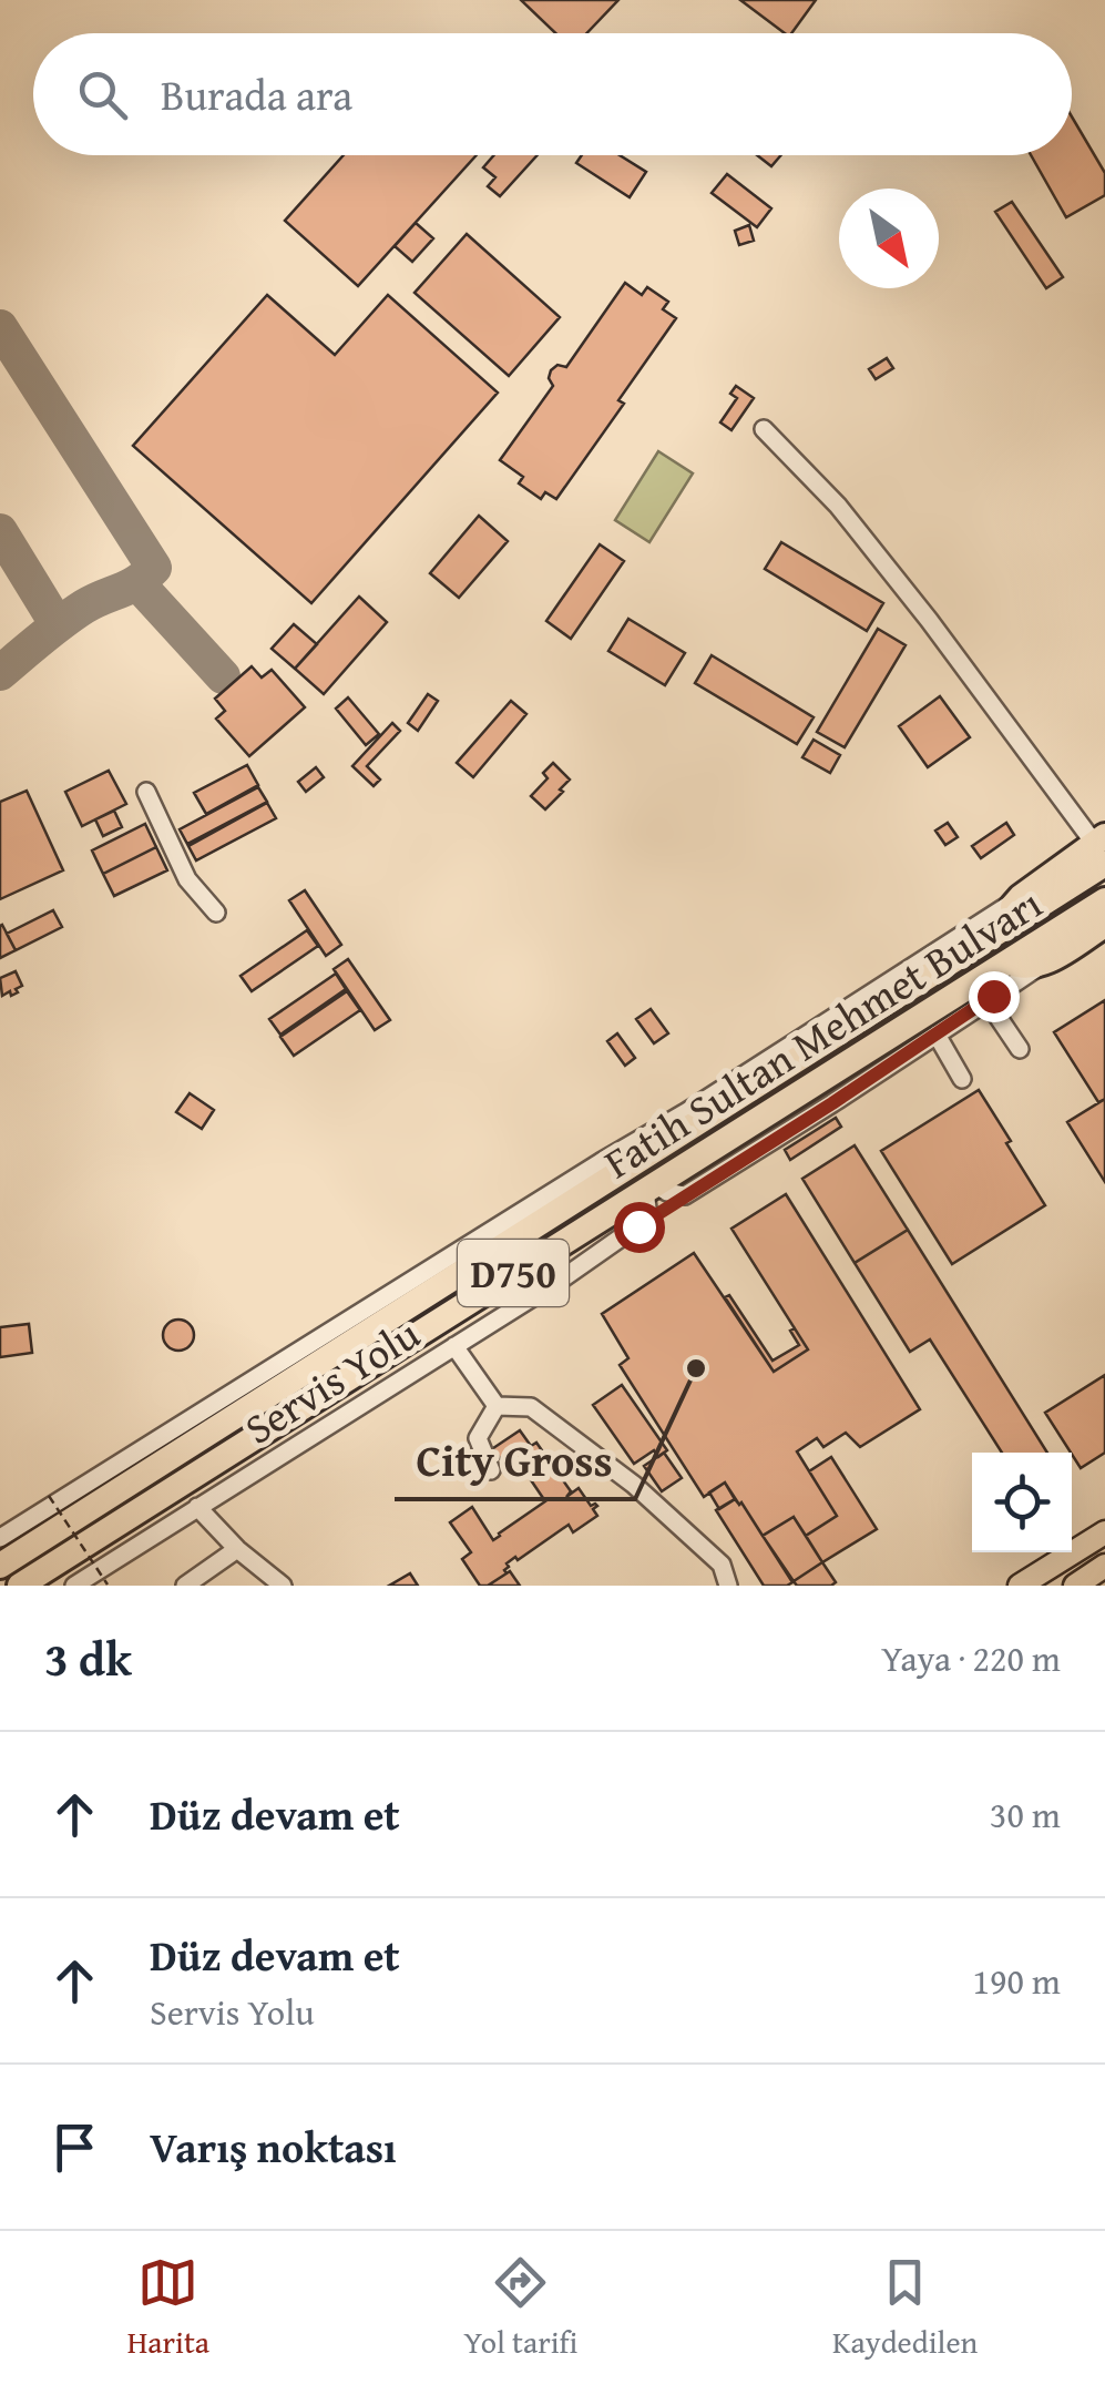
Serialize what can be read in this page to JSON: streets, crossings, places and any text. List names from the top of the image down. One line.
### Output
{"streets":{"highway":["Fatih Sultan Mehmet Bulvarı","D750"],"street":["Servis Yolu"]},"places":["City Gross"],"north":"bottom right","page":{"search":"Burada ara","heading":["3 dk","Yaya · 220 m"],"list":[["Düz devam et","30 m"],["Düz devam et","Servis Yolu","190 m"],"Varış noktası"],"nav":["Harita","Yol tarifi","Kaydedilen"]}}
